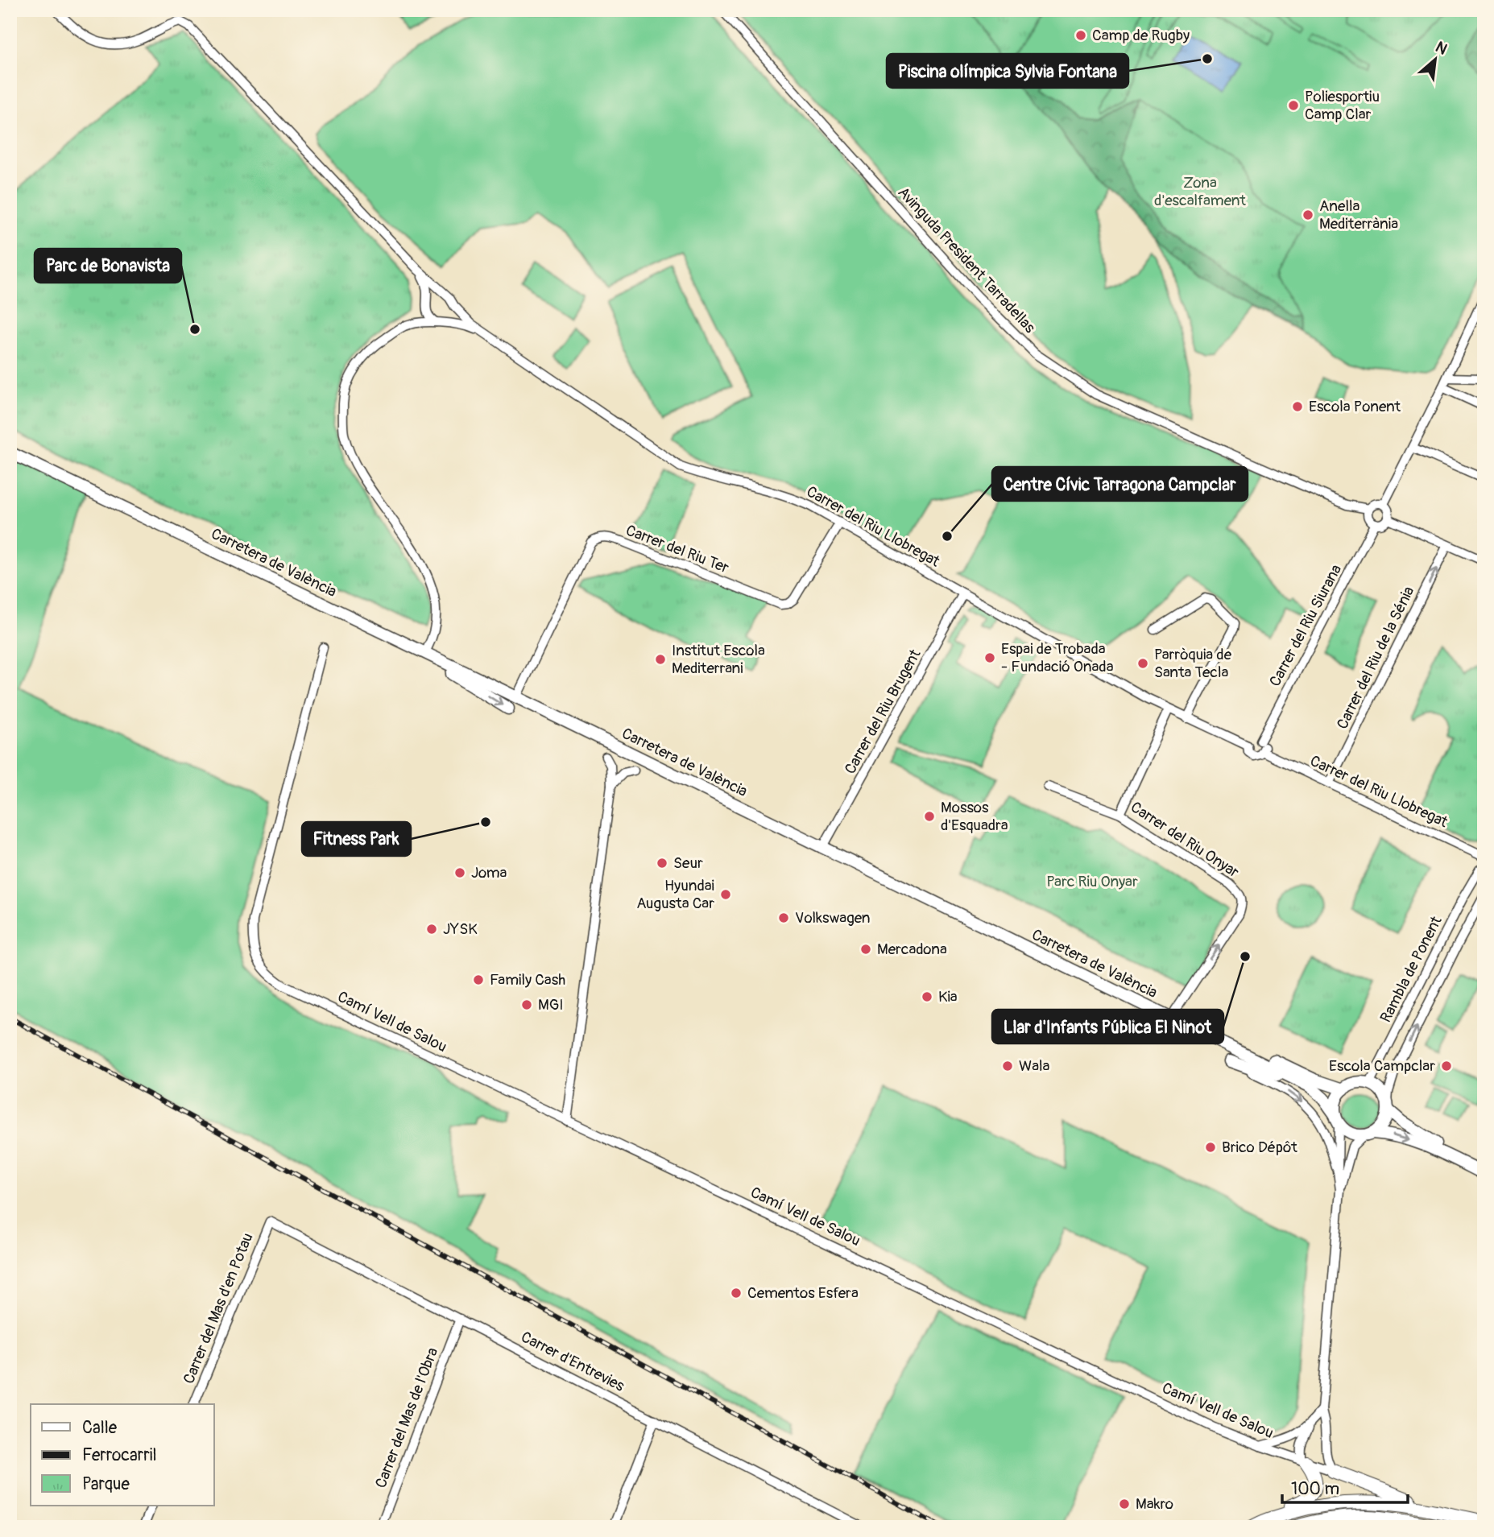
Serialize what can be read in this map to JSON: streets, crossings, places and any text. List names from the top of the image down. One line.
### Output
{"streets":{"main road":["Carretera de València"],"street":["Avinguda President Tarradellas","Carrer del Riu Llobregat","Carrer del Riu Ter","Carrer del Riu Siurana","Carrer del Riu de la Sénia","Carrer del Riu Brugent","Carrer del Riu Onyar","Rambla de Ponent","Camí Vell de Salou","Carrer del Mas d'en Potau","Carrer d'Entrevies","Carrer del Mas de l'Obra"]},"crossings":[["Avinguda President Tarradellas","Carrer del Riu Siurana"],["Carrer del Riu Llobregat","Carrer del Riu Ter"],["Carrer del Riu Llobregat","Carretera de València"],["Carrer del Riu Llobregat","Carrer del Riu Siurana"],["Carrer del Riu Llobregat","Carrer del Riu de la Sénia"],["Carrer del Riu Llobregat","Carrer del Riu Brugent"],["Carrer del Riu Ter","Carretera de València"],["Carretera de València","Carrer del Riu Brugent"],["Carretera de València","Carrer del Riu Onyar"],["Carretera de València","Rambla de Ponent"],["Carrer del Mas d'en Potau","Carrer d'Entrevies"],["Carrer d'Entrevies","Carrer del Mas de l'Obra"]],"one_way":["Carrer del Riu de la Sénia"],"parks":["Zona d'escalfament","Parc Riu Onyar"],"places":["Camp de Rugby","Piscina olímpica Sylvia Fontana","Poliesportiu Camp Clar","Anella Mediterrània","Parc de Bonavista","Escola Ponent","Centre Cívic Tarragona Campclar","Espai de Trobada - Fundació Onada","Institut Escola Mediterrani","Parròquia de Santa Tecla","Mossos d'Esquadra","Fitness Park","Seur","Joma","Hyundai Augusta Car","Volkswagen","JYSK","Mercadona","Llar d'Infants Pública El Ninot","Family Cash","Kia","MGI","Wala","Escola Campclar","Brico Dépôt","Cementos Esfera","Makro"],"legend":["Calle","Ferrocarril","Parque"],"scale_bar":"100 m","north":"top right"}
